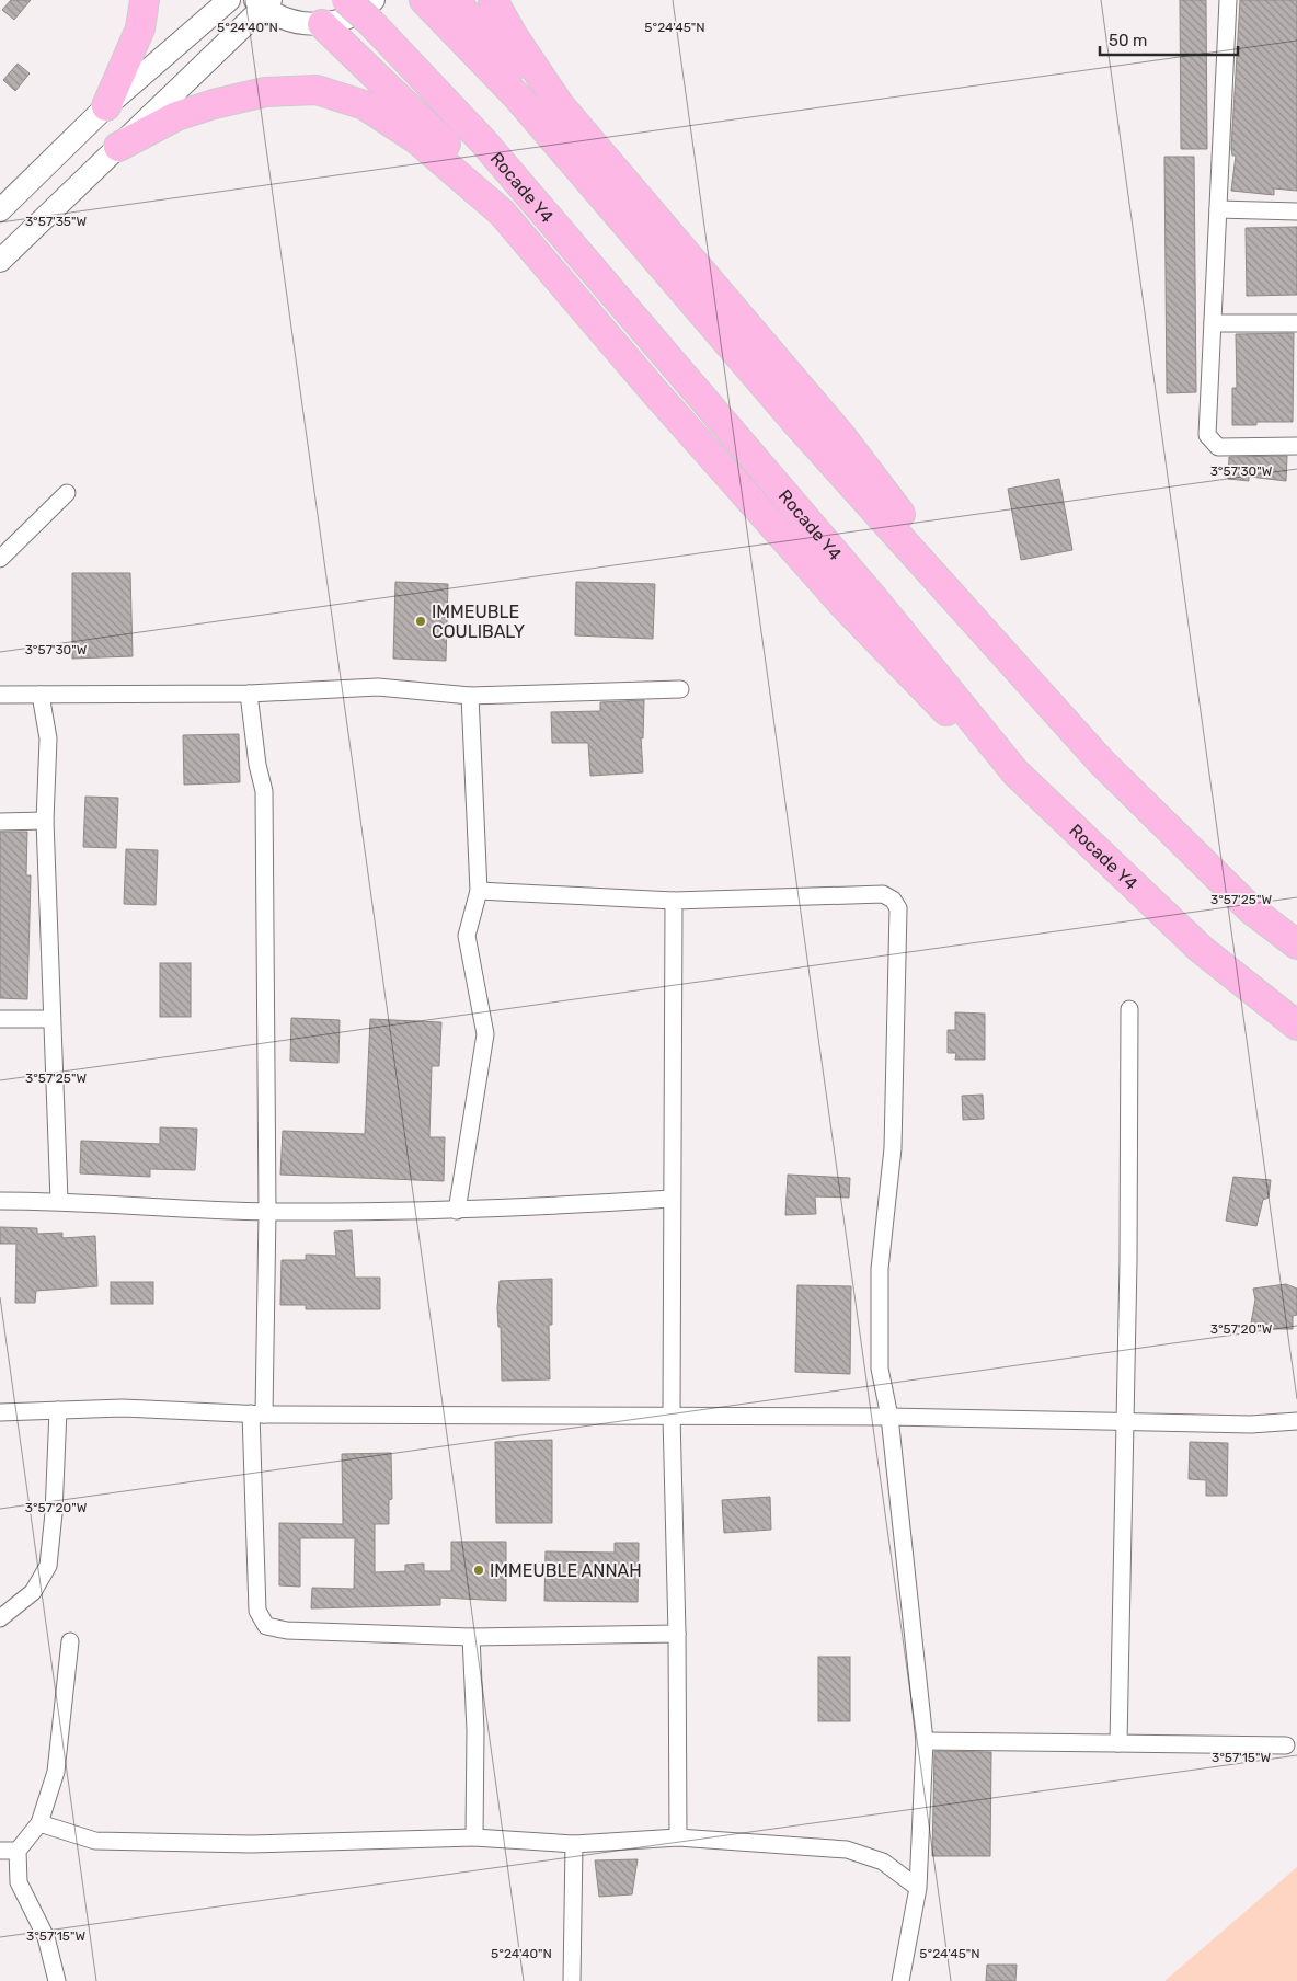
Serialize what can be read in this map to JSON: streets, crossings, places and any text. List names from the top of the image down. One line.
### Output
{"streets":{"highway":["Rocade Y4"]},"places":["IMMEUBLE COULIBALY","IMMEUBLE ANNAH"],"scale_bar":"50 m","coordinates":["5°24'40\"N","5°24'45\"N","3°57'35\"W","3°57'30\"W","3°57'25\"W","3°57'20\"W","3°57'15\"W"]}
